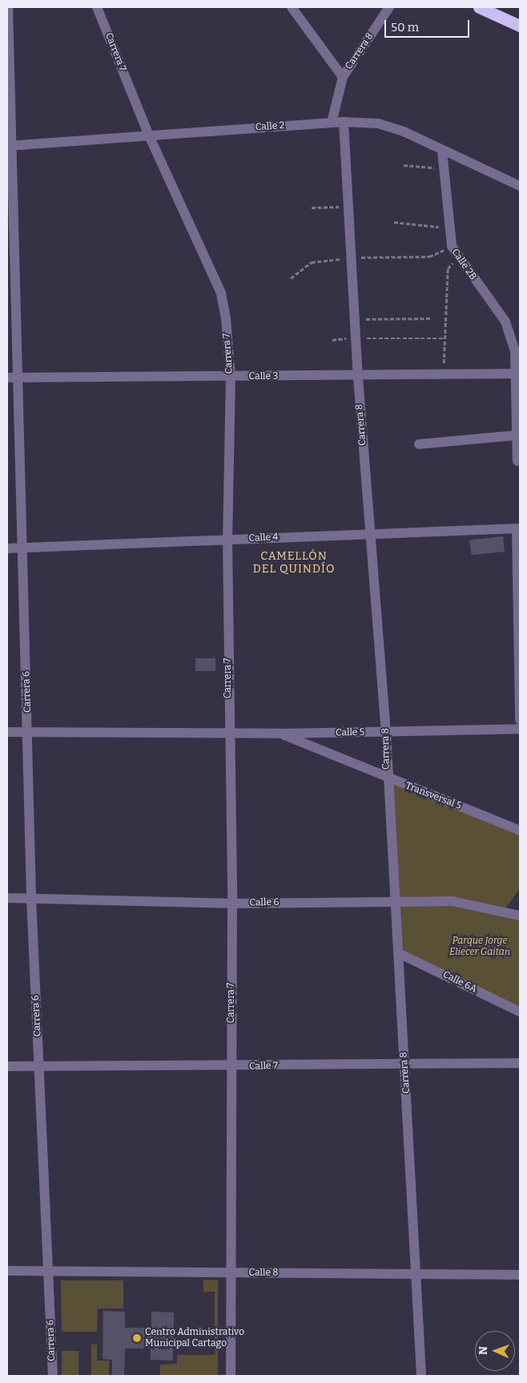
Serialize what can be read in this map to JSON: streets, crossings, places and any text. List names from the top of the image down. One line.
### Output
{"streets":{"street":["Carrera 8","Carrera 7","Calle 2","Calle 2B","Calle 3","Calle 4","Carrera 6","Calle 5","Transversal 5","Calle 6","Calle 6A","Calle 7","Calle 8"]},"crossings":[["Carrera 8","Calle 2"],["Carrera 8","Calle 2B"],["Carrera 8","Calle 3"],["Carrera 8","Calle 4"],["Carrera 8","Calle 5"],["Carrera 8","Transversal 5"],["Carrera 8","Calle 6"],["Carrera 8","Calle 6A"],["Carrera 8","Calle 7"],["Carrera 8","Calle 8"],["Carrera 7","Calle 2"],["Carrera 7","Calle 3"],["Carrera 7","Calle 4"],["Carrera 7","Calle 5"],["Carrera 7","Calle 6"],["Carrera 7","Calle 7"],["Carrera 7","Calle 8"],["Calle 2","Carrera 6"],["Calle 2B","Calle 3"],["Calle 3","Carrera 6"],["Calle 4","Carrera 6"],["Carrera 6","Calle 5"],["Carrera 6","Calle 6"],["Carrera 6","Calle 7"],["Carrera 6","Calle 8"],["Calle 5","Transversal 5"]],"districts":["CAMELLÓN DEL QUINDÍO"],"parks":["Parque Jorge Eliecer Gaitan"],"places":["Centro Administrativo Municipal Cartago"],"scale_bar":"50 m","north":"left"}
